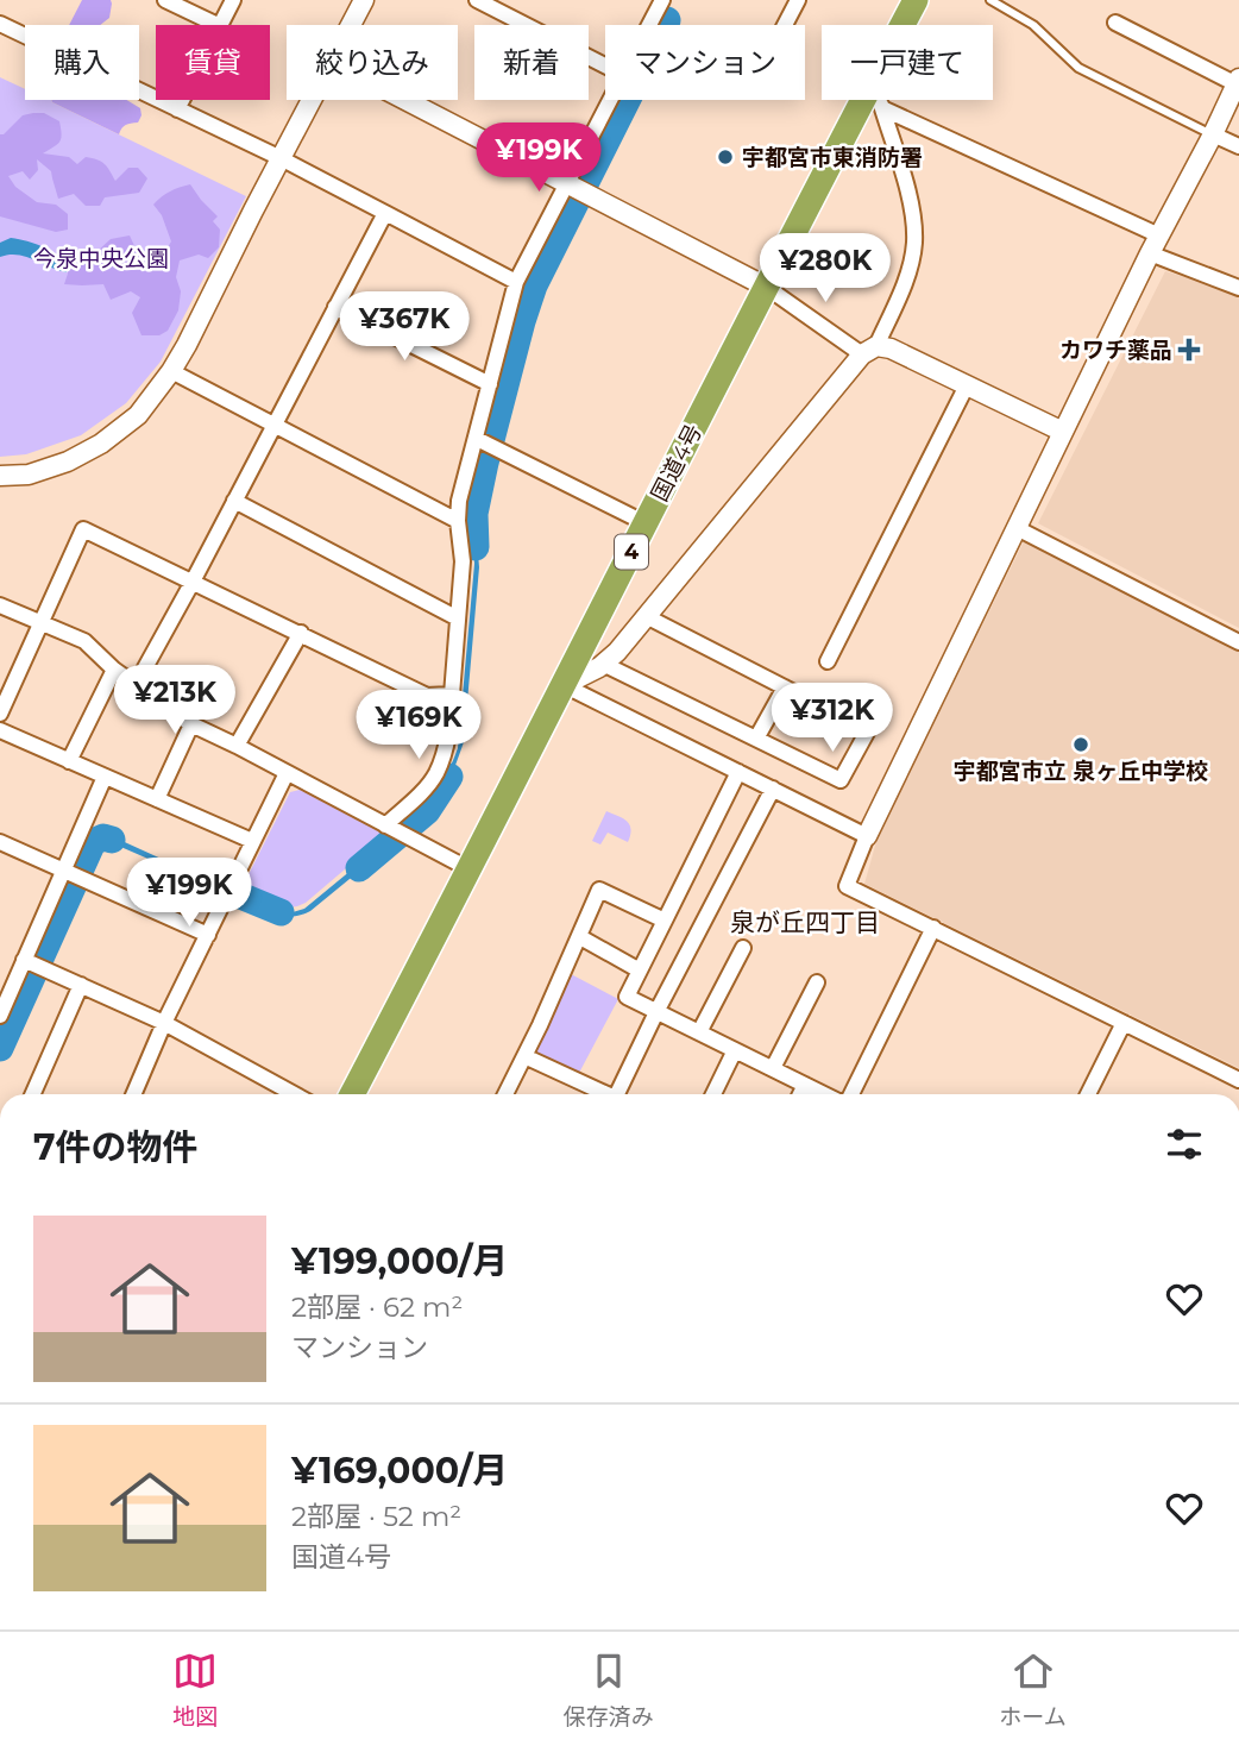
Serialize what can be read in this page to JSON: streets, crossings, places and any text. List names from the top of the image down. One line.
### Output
{"streets":{"highway":["国道4号","4"]},"districts":["泉が丘四丁目"],"parks":["今泉中央公園"],"places":{"other":["宇都宮市東消防署","宇都宮市立 泉ヶ丘中学校"],"health":["カワチ薬品"]},"page":{"chip":["購入","賃貸","絞り込み","新着","マンション","一戸建て"],"price":["¥199K","¥280K","¥367K","¥213K","¥312K","¥169K","¥199K"],"heading":"7件の物件","list":[{"name":"¥199,000/月","note":"2部屋 · 62 m² · マンション"},{"name":"¥169,000/月","note":"2部屋 · 52 m² · 国道4号"}],"tabs":["地図","保存済み","ホーム"]}}
